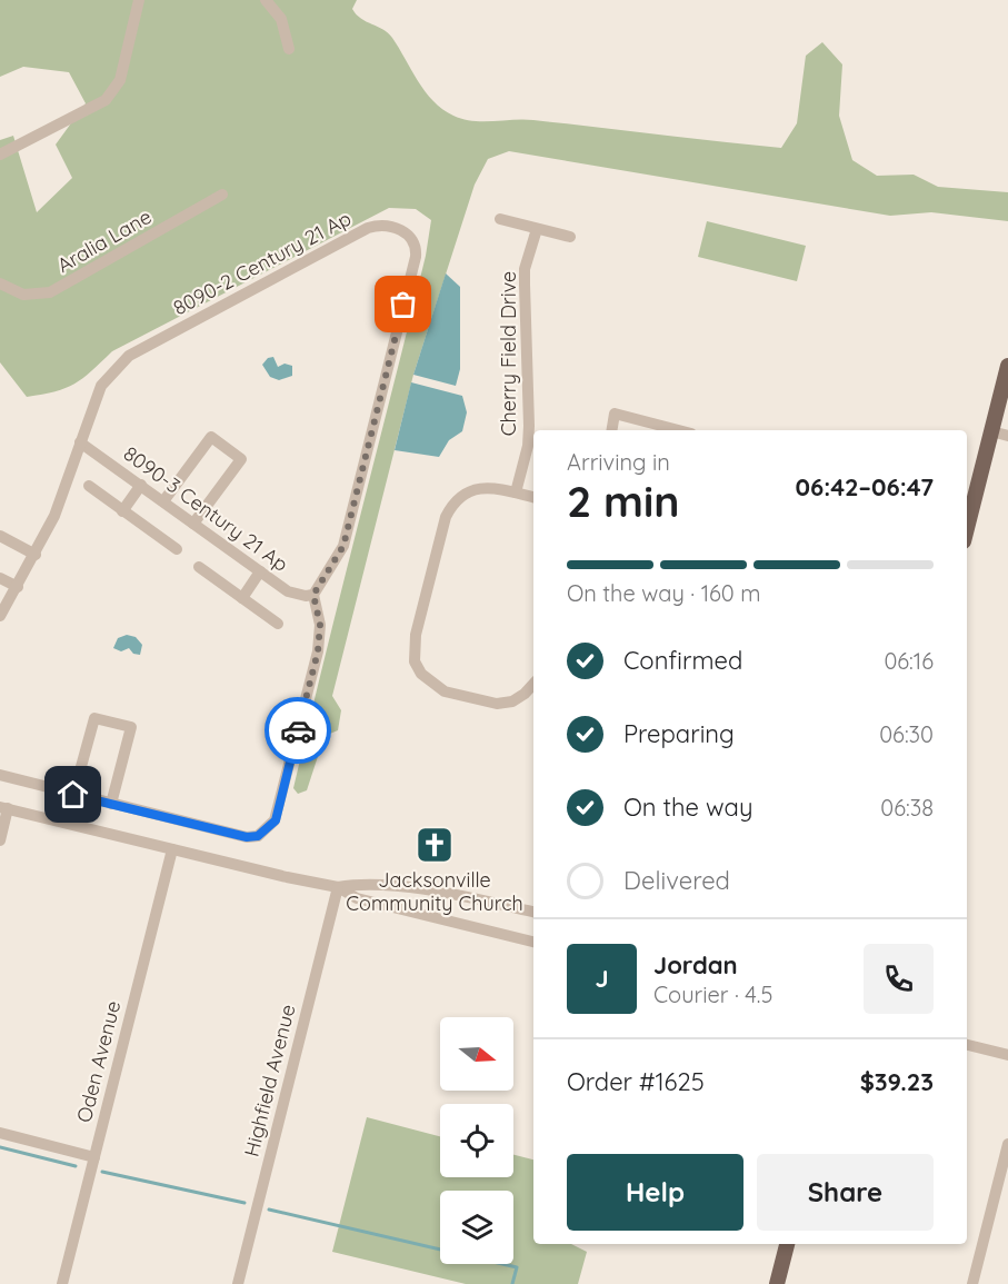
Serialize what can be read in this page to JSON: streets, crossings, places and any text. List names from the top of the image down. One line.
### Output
{"streets":{"street":["Aralia Lane","8090-2 Century 21 Ap","Cherry Field Drive","8090-3 Century 21 Ap","Oden Avenue","Highfield Avenue"]},"crossings":[["8090-2 Century 21 Ap","8090-3 Century 21 Ap"]],"places":{"church":["Jacksonville Community Church"]},"north":"right","page":{"heading":["2 min","Arriving in","06:42–06:47"],"panel":["Jordan","Courier · 4.5","Order #1625","$39.23"],"bar":"On the way · 160 m","list":[["Confirmed","06:16"],["Preparing","06:30"],["On the way","06:38"],"Delivered"],"round":"J","buttons":["Help","Share"]}}
